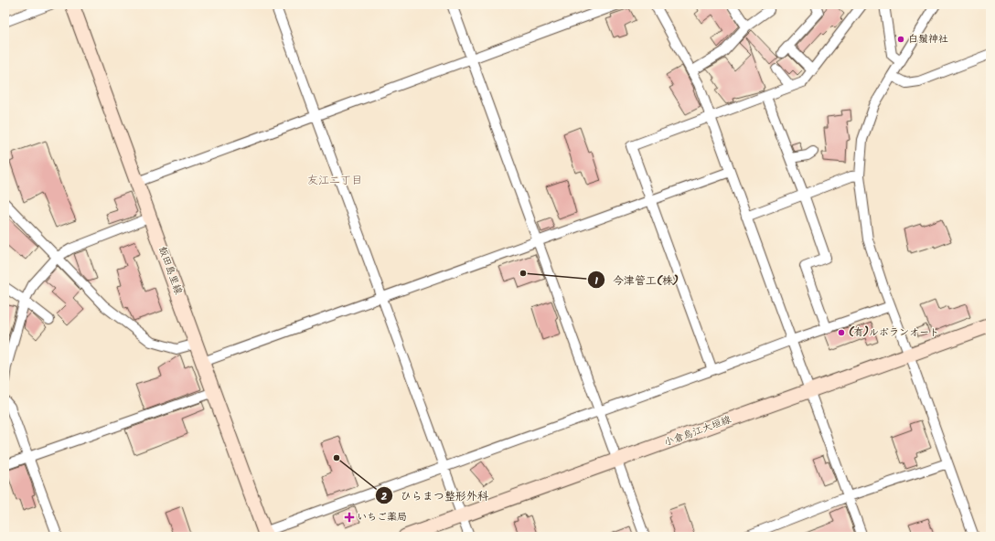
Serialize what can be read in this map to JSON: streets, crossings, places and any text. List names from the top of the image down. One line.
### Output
{"streets":{"main road":["飯田島里線","小倉烏江大垣線"]},"districts":["友江二丁目"],"places":{"other":["白鬚神社","今津管工(株)","(有)ルボランオート","ひらまつ整形外科"],"health":["いちご薬局"]}}
